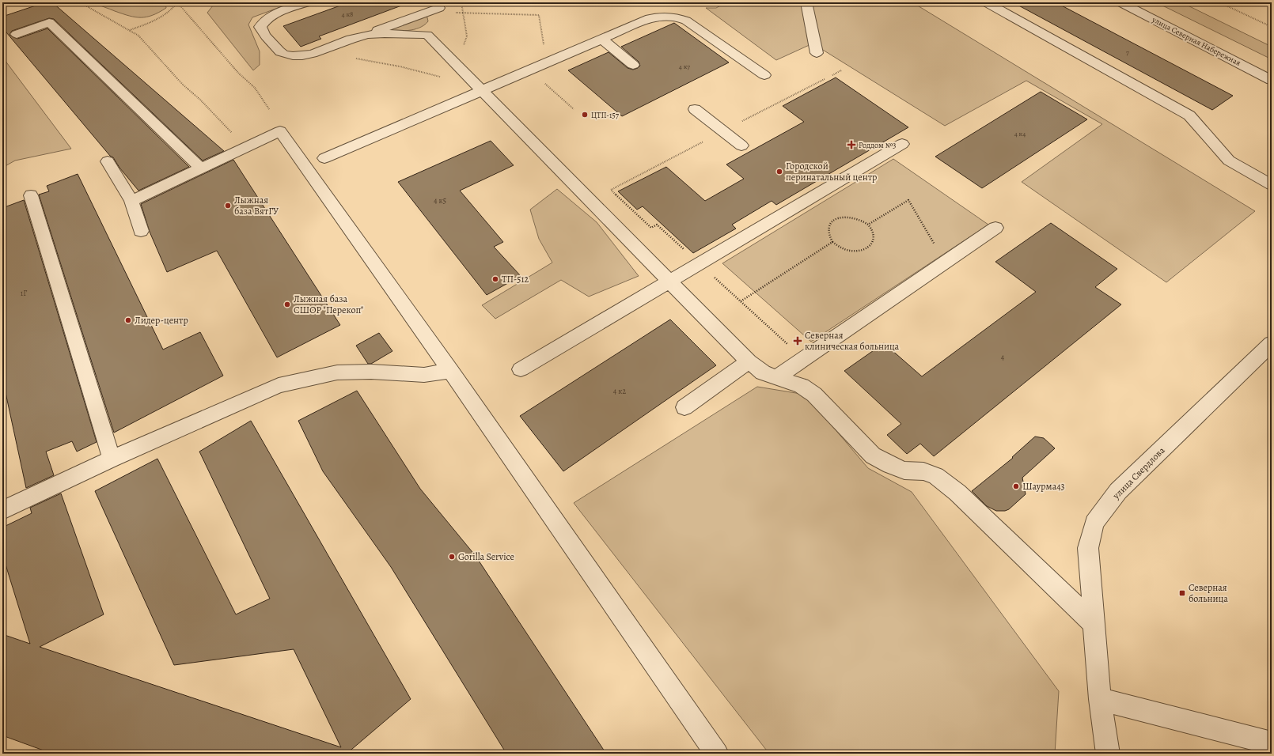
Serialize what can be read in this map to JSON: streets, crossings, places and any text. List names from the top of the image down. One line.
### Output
{"streets":{"street":["улица Северная Набережная","улица Свердлова"]},"places":{"other":["ЦТП-157","Городской перинатальный центр","Лыжная база ВятГУ","ТП-512","Лыжная база СШОР \"Перекоп\"","Лидер-центр","Шаурма43","Gorilla Service"],"health":["Роддом №3","Северная клиническая больница"],"transit":["Северная больница"]},"house_numbers":["4 к8","7","4 к7","4 к4","4 к5","1Г","4","4 к2"]}
